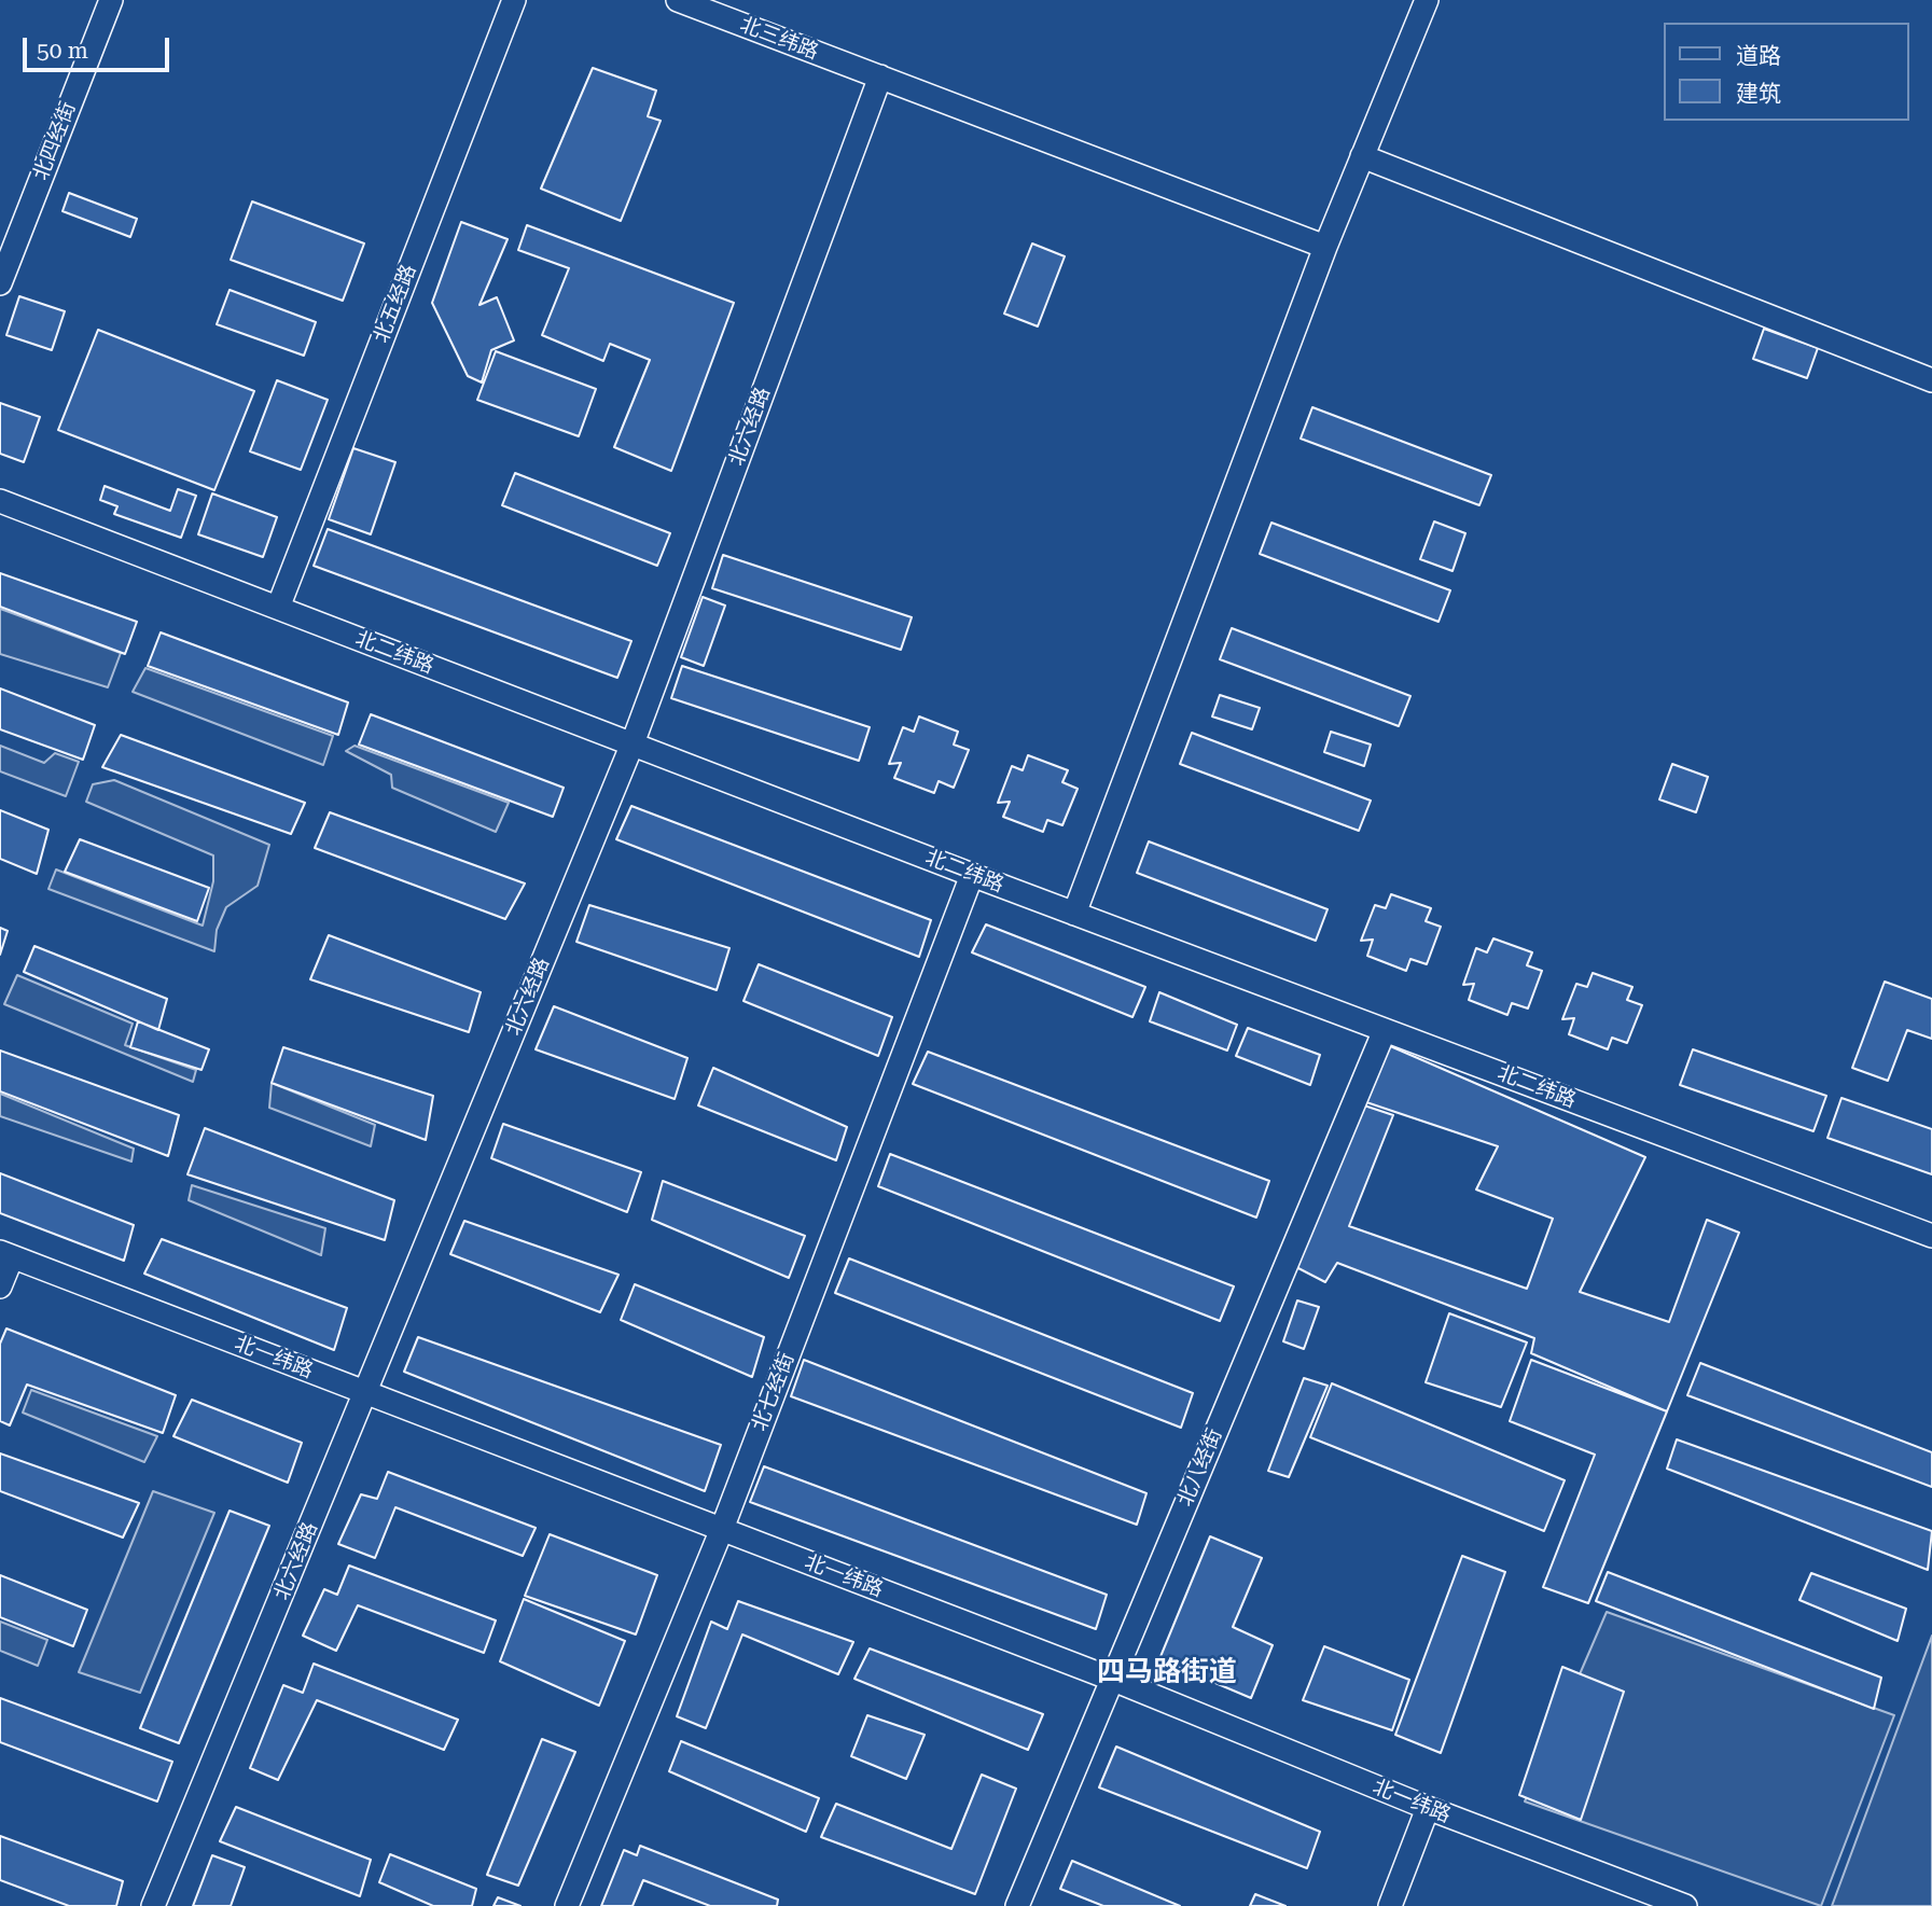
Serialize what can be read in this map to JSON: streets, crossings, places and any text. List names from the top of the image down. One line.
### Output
{"streets":{"street":["北三纬路","北四经街","北五经路","北六经路","北二纬路","北一纬路","北七经街","北八经街"]},"crossings":[["北三纬路","北六经路"],["北五经路","北二纬路"],["北六经路","北二纬路"],["北六经路","北一纬路"],["北二纬路","北七经街"],["北二纬路","北八经街"],["北一纬路","北七经街"],["北一纬路","北八经街"]],"districts":["四马路街道"],"legend":["道路","建筑"],"scale_bar":"50 m"}
